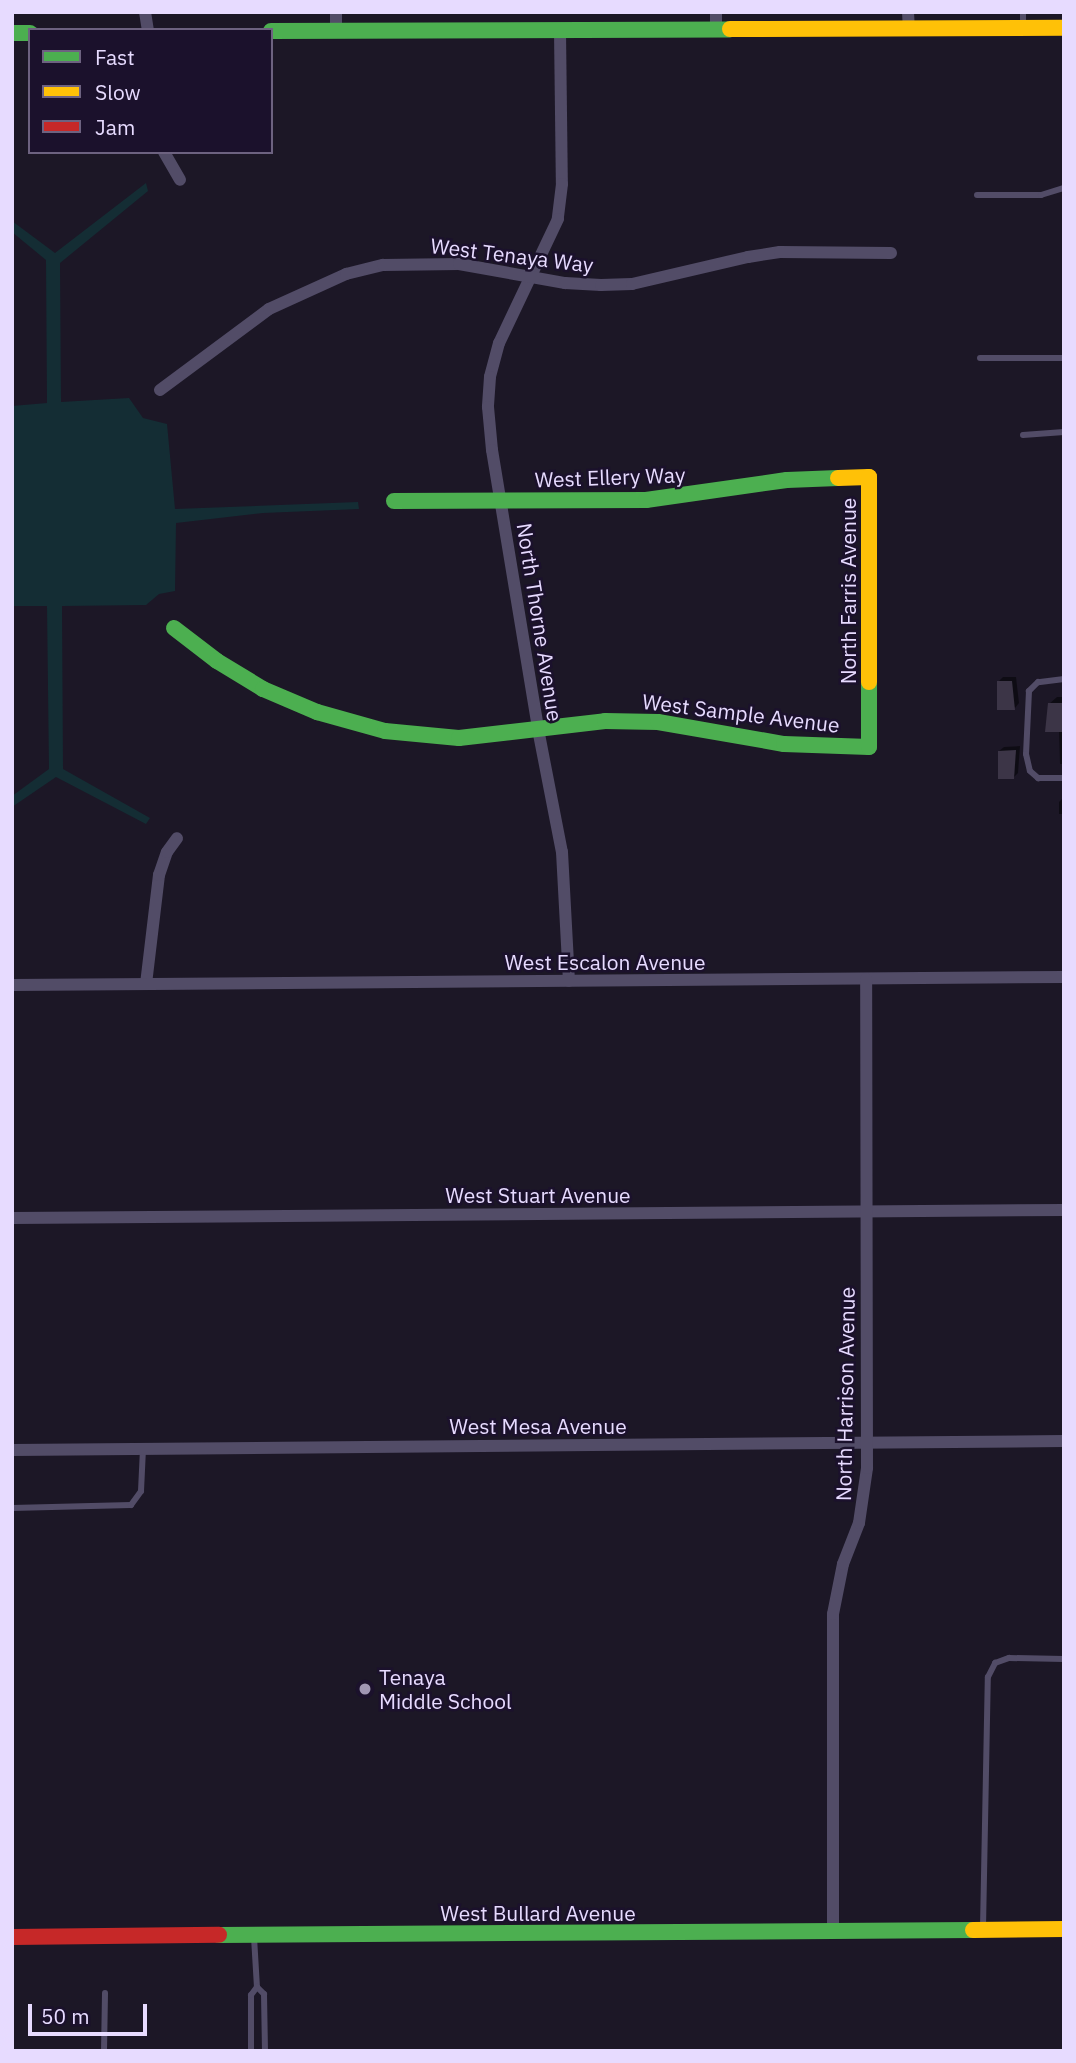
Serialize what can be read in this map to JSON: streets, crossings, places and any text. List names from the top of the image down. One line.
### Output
{"streets":{"street":["West Tenaya Way","West Ellery Way","North Farris Avenue","North Thorne Avenue","West Sample Avenue","West Escalon Avenue","West Stuart Avenue","North Harrison Avenue","West Mesa Avenue","West Bullard Avenue"]},"crossings":[["West Tenaya Way","North Thorne Avenue"],["West Ellery Way","North Farris Avenue"],["West Ellery Way","North Thorne Avenue"],["North Farris Avenue","West Sample Avenue"],["North Thorne Avenue","West Sample Avenue"],["North Thorne Avenue","West Escalon Avenue"],["West Escalon Avenue","North Harrison Avenue"],["West Stuart Avenue","North Harrison Avenue"],["North Harrison Avenue","West Mesa Avenue"],["North Harrison Avenue","West Bullard Avenue"]],"places":["Tenaya Middle School"],"legend":["Fast","Slow","Jam"],"scale_bar":"50 m"}
